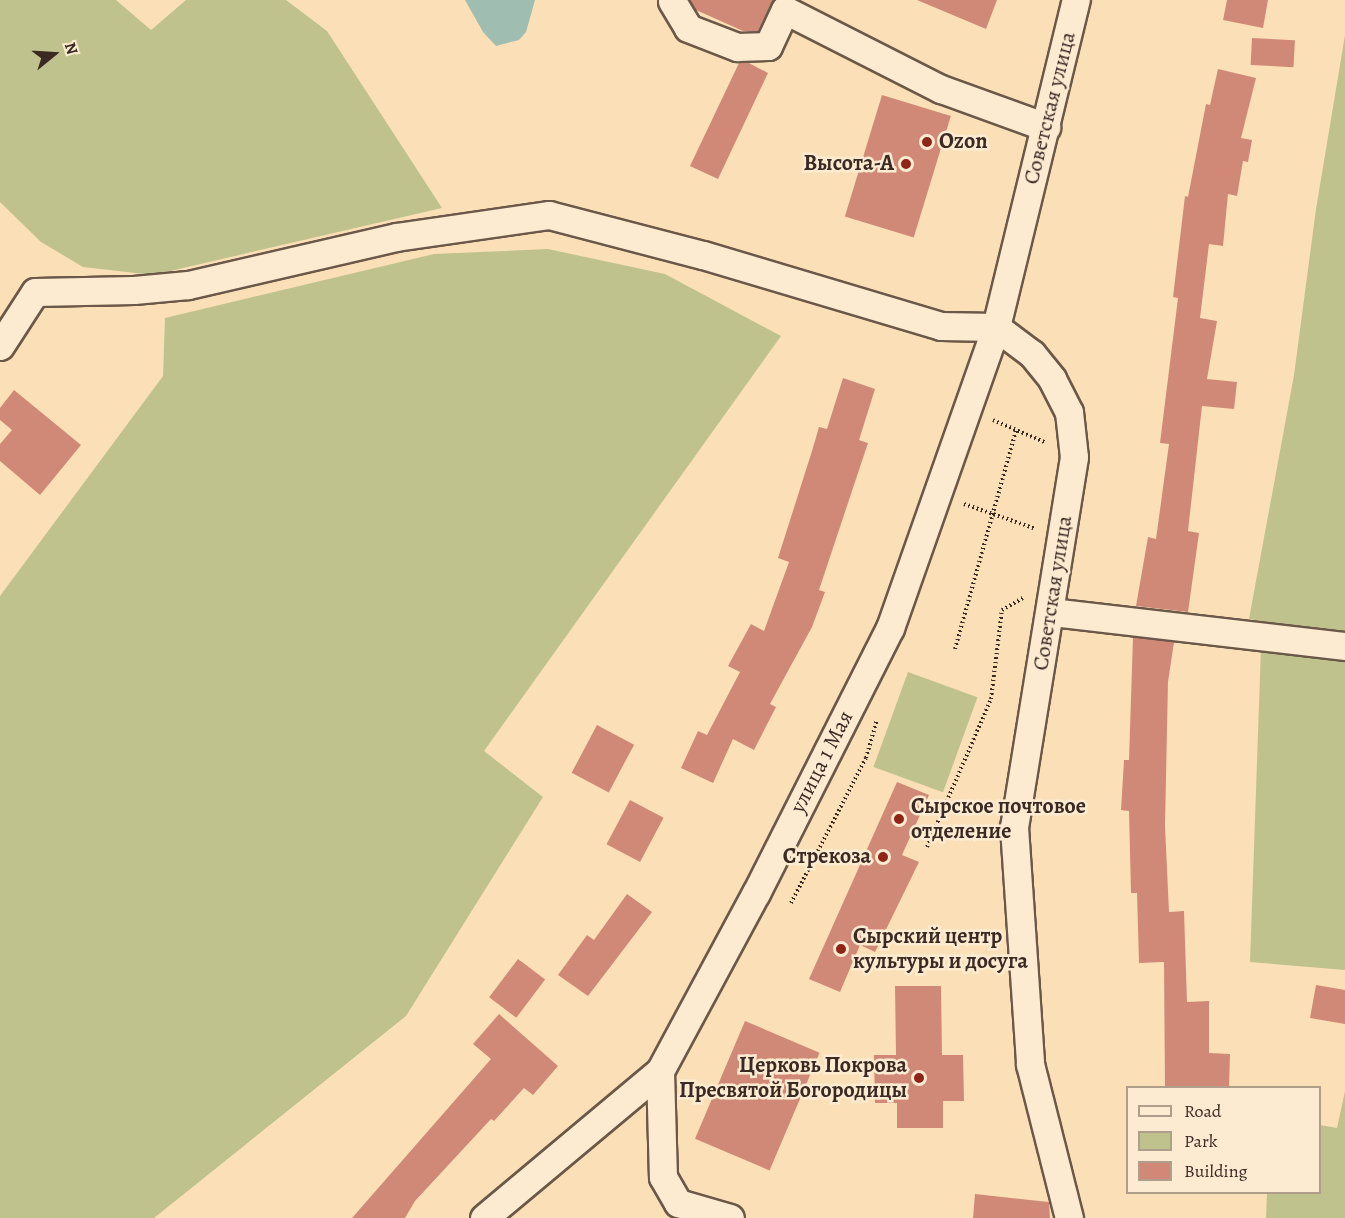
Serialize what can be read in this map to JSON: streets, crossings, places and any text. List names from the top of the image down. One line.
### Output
{"streets":{"street":["Советская улица","улица 1 Мая"]},"crossings":[["Советская улица","улица 1 Мая"]],"places":["Ozon","Высота-А","Сырское почтовое отделение","Стрекоза","Сырский центр культуры и досуга","Церковь Покрова Пресвятой Богородицы"],"legend":["Road","Park","Building"],"north":"right"}
